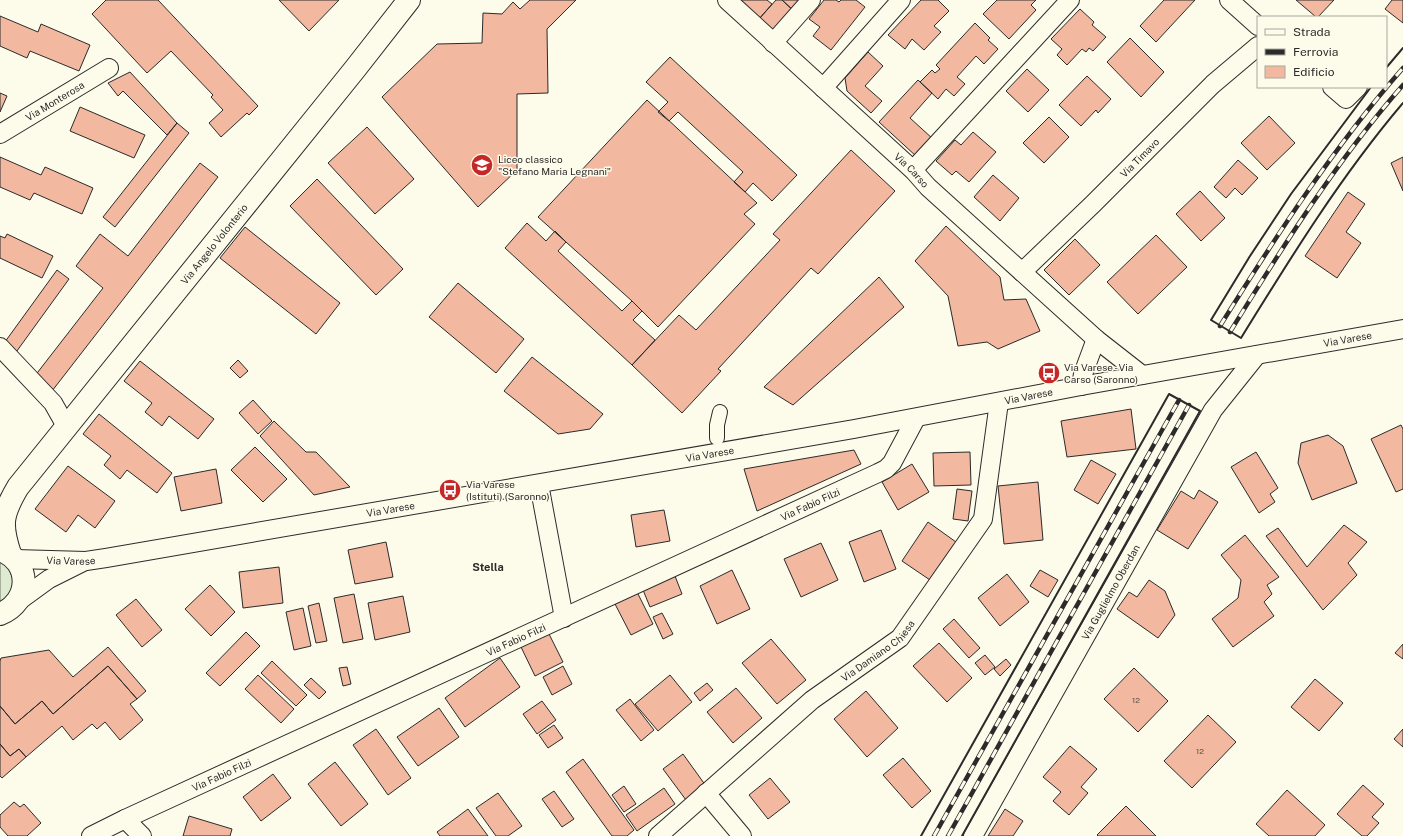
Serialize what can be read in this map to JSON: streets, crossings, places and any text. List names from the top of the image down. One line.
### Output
{"streets":{"street":["Via Monterosa","Via Timavo","Via Carso","Via Angelo Volonterio","Via Varese","Via Fabio Filzi","Via Guglielmo Oberdan","Via Damiano Chiesa"]},"crossings":[["Via Timavo","Via Carso"],["Via Carso","Via Varese"],["Via Angelo Volonterio","Via Varese"],["Via Varese","Via Fabio Filzi"],["Via Varese","Via Guglielmo Oberdan"],["Via Varese","Via Damiano Chiesa"]],"districts":["Stella"],"places":{"school or university":["Liceo classico \"Stefano Maria Legnani\""],"bus stop":["Via Varese - Via Carso (Saronno)","Via Varese (Istituti) (Saronno)"]},"house_numbers":["12","12"],"legend":["Strada","Ferrovia","Edificio"]}
